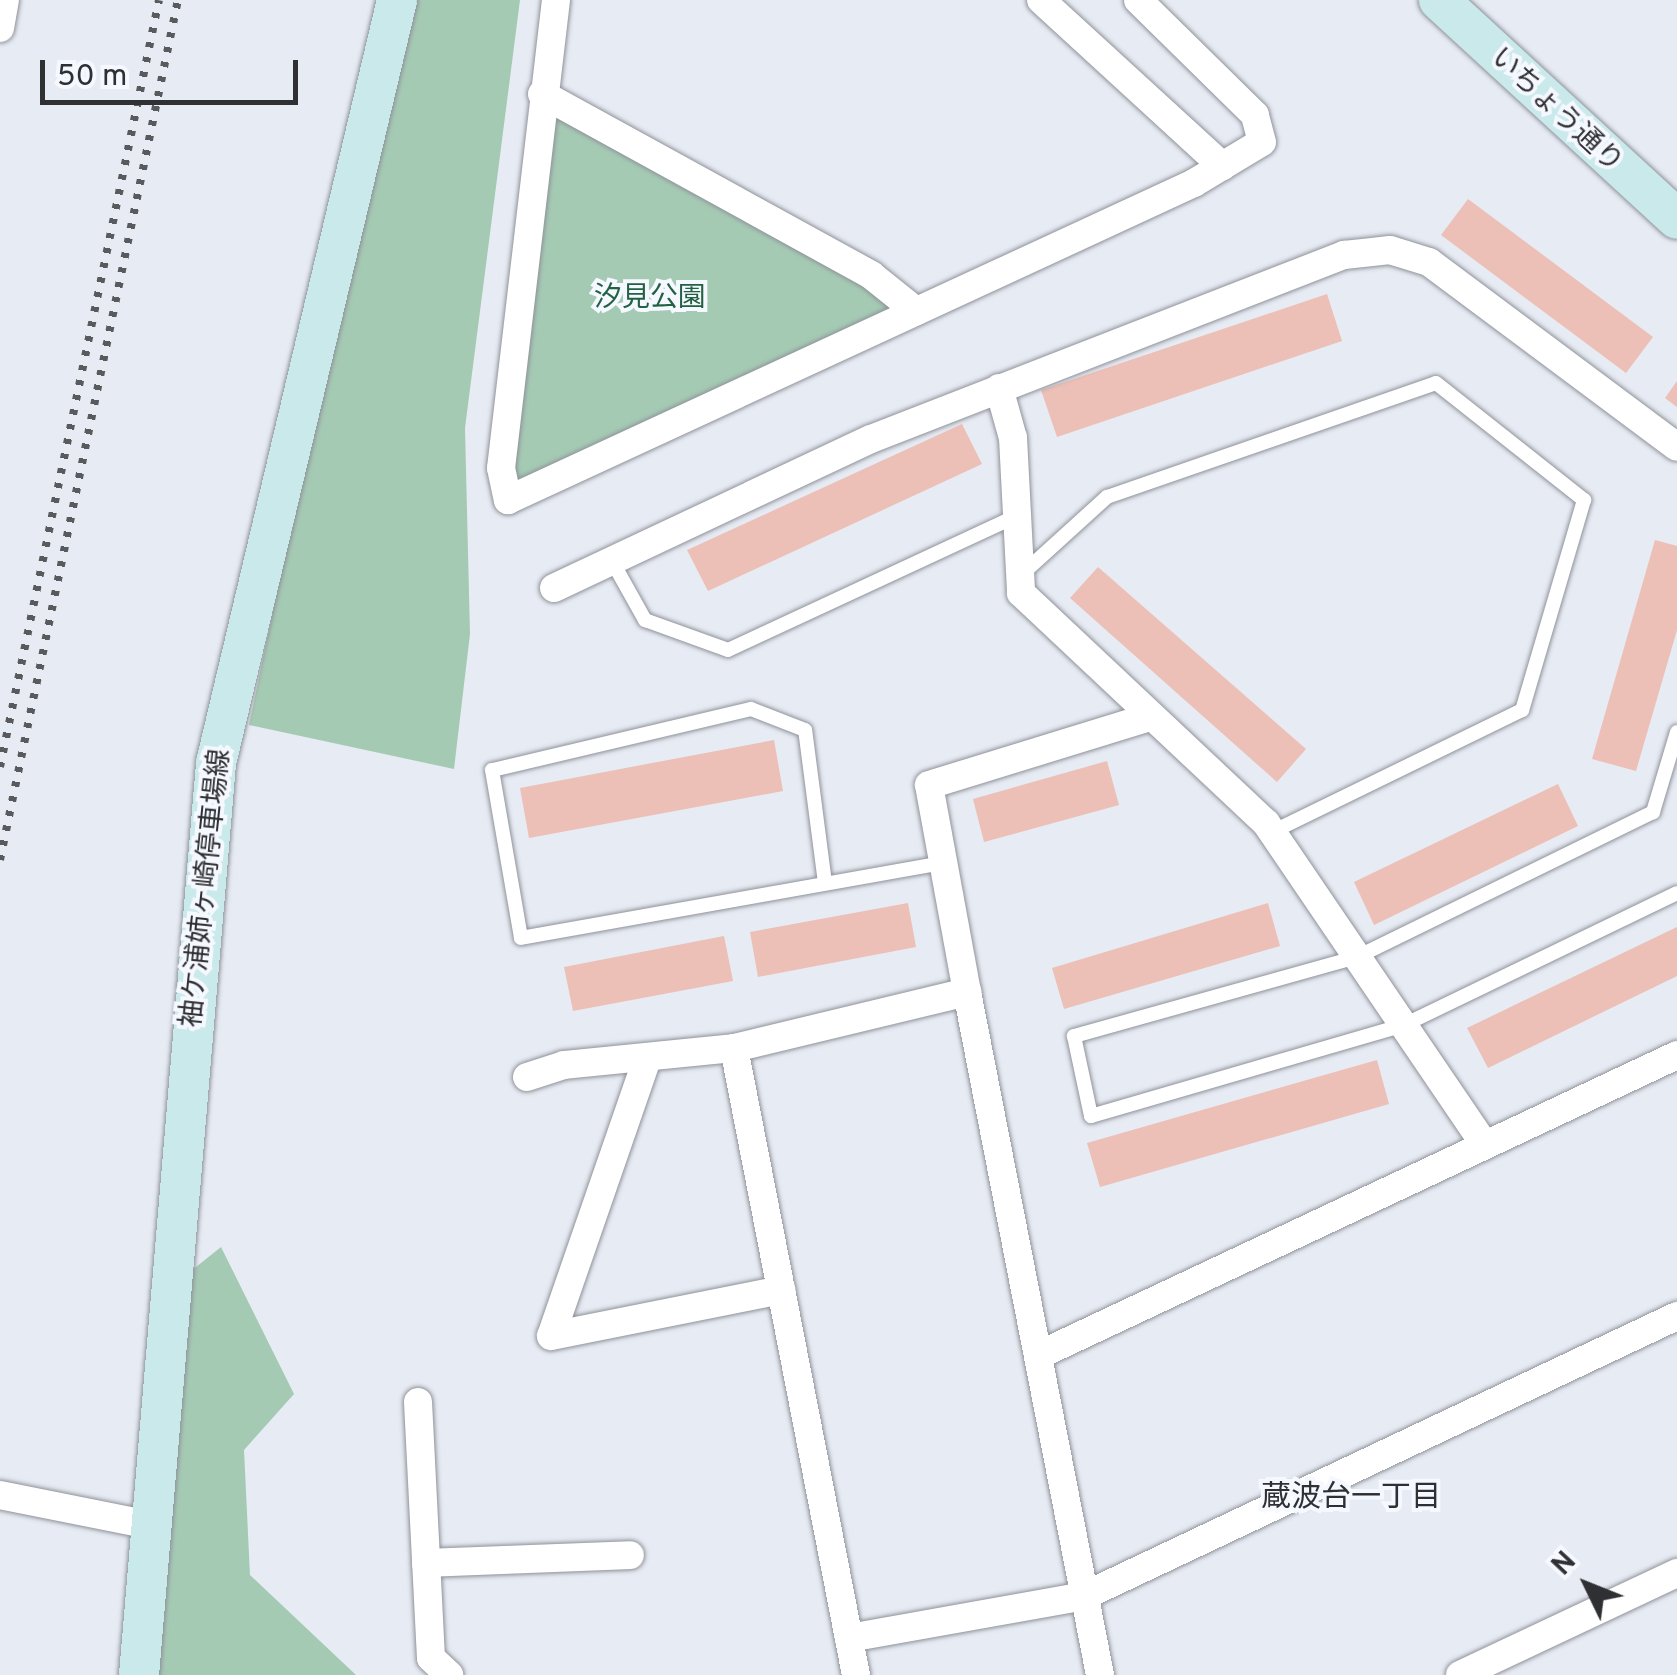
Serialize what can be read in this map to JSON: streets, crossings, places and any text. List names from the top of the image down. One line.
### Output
{"streets":{"main road":["いちょう通り","袖ケ浦姉ヶ崎停車場線"]},"districts":["蔵波台一丁目"],"parks":["汐見公園"],"scale_bar":"50 m","north":"top left"}
